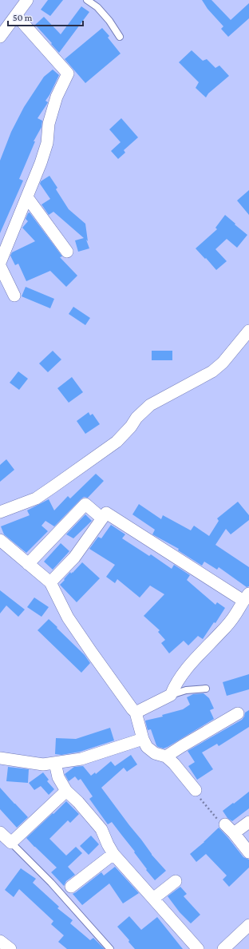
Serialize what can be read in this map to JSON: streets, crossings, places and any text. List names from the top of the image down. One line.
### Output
{"scale_bar":"50 m"}
